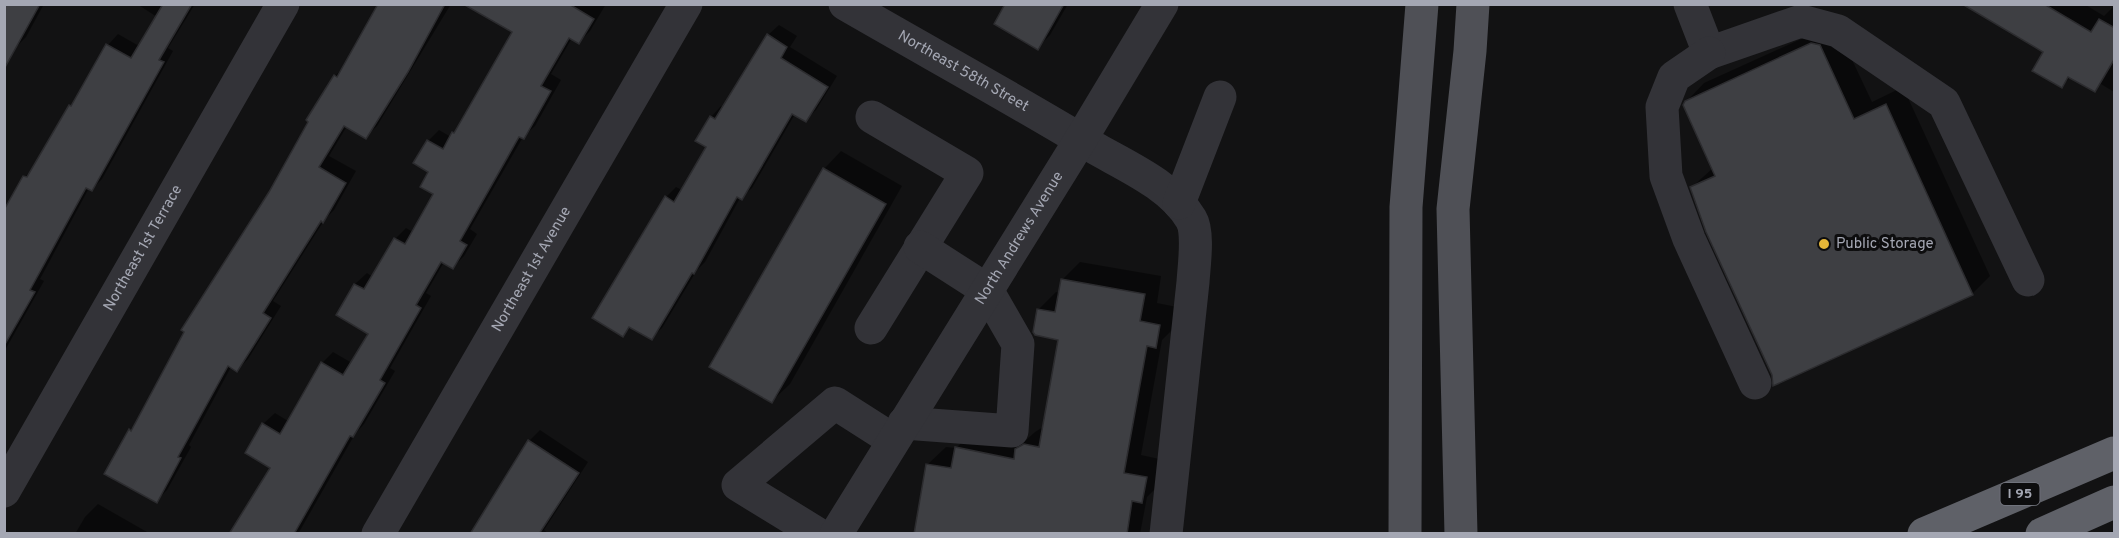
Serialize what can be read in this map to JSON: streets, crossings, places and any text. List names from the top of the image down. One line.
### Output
{"streets":{"highway":["I 95"],"street":["Northeast 58th Street","North Andrews Avenue","Northeast 1st Terrace","Northeast 1st Avenue"]},"crossings":[["Northeast 58th Street","North Andrews Avenue"]],"places":["Public Storage"]}
